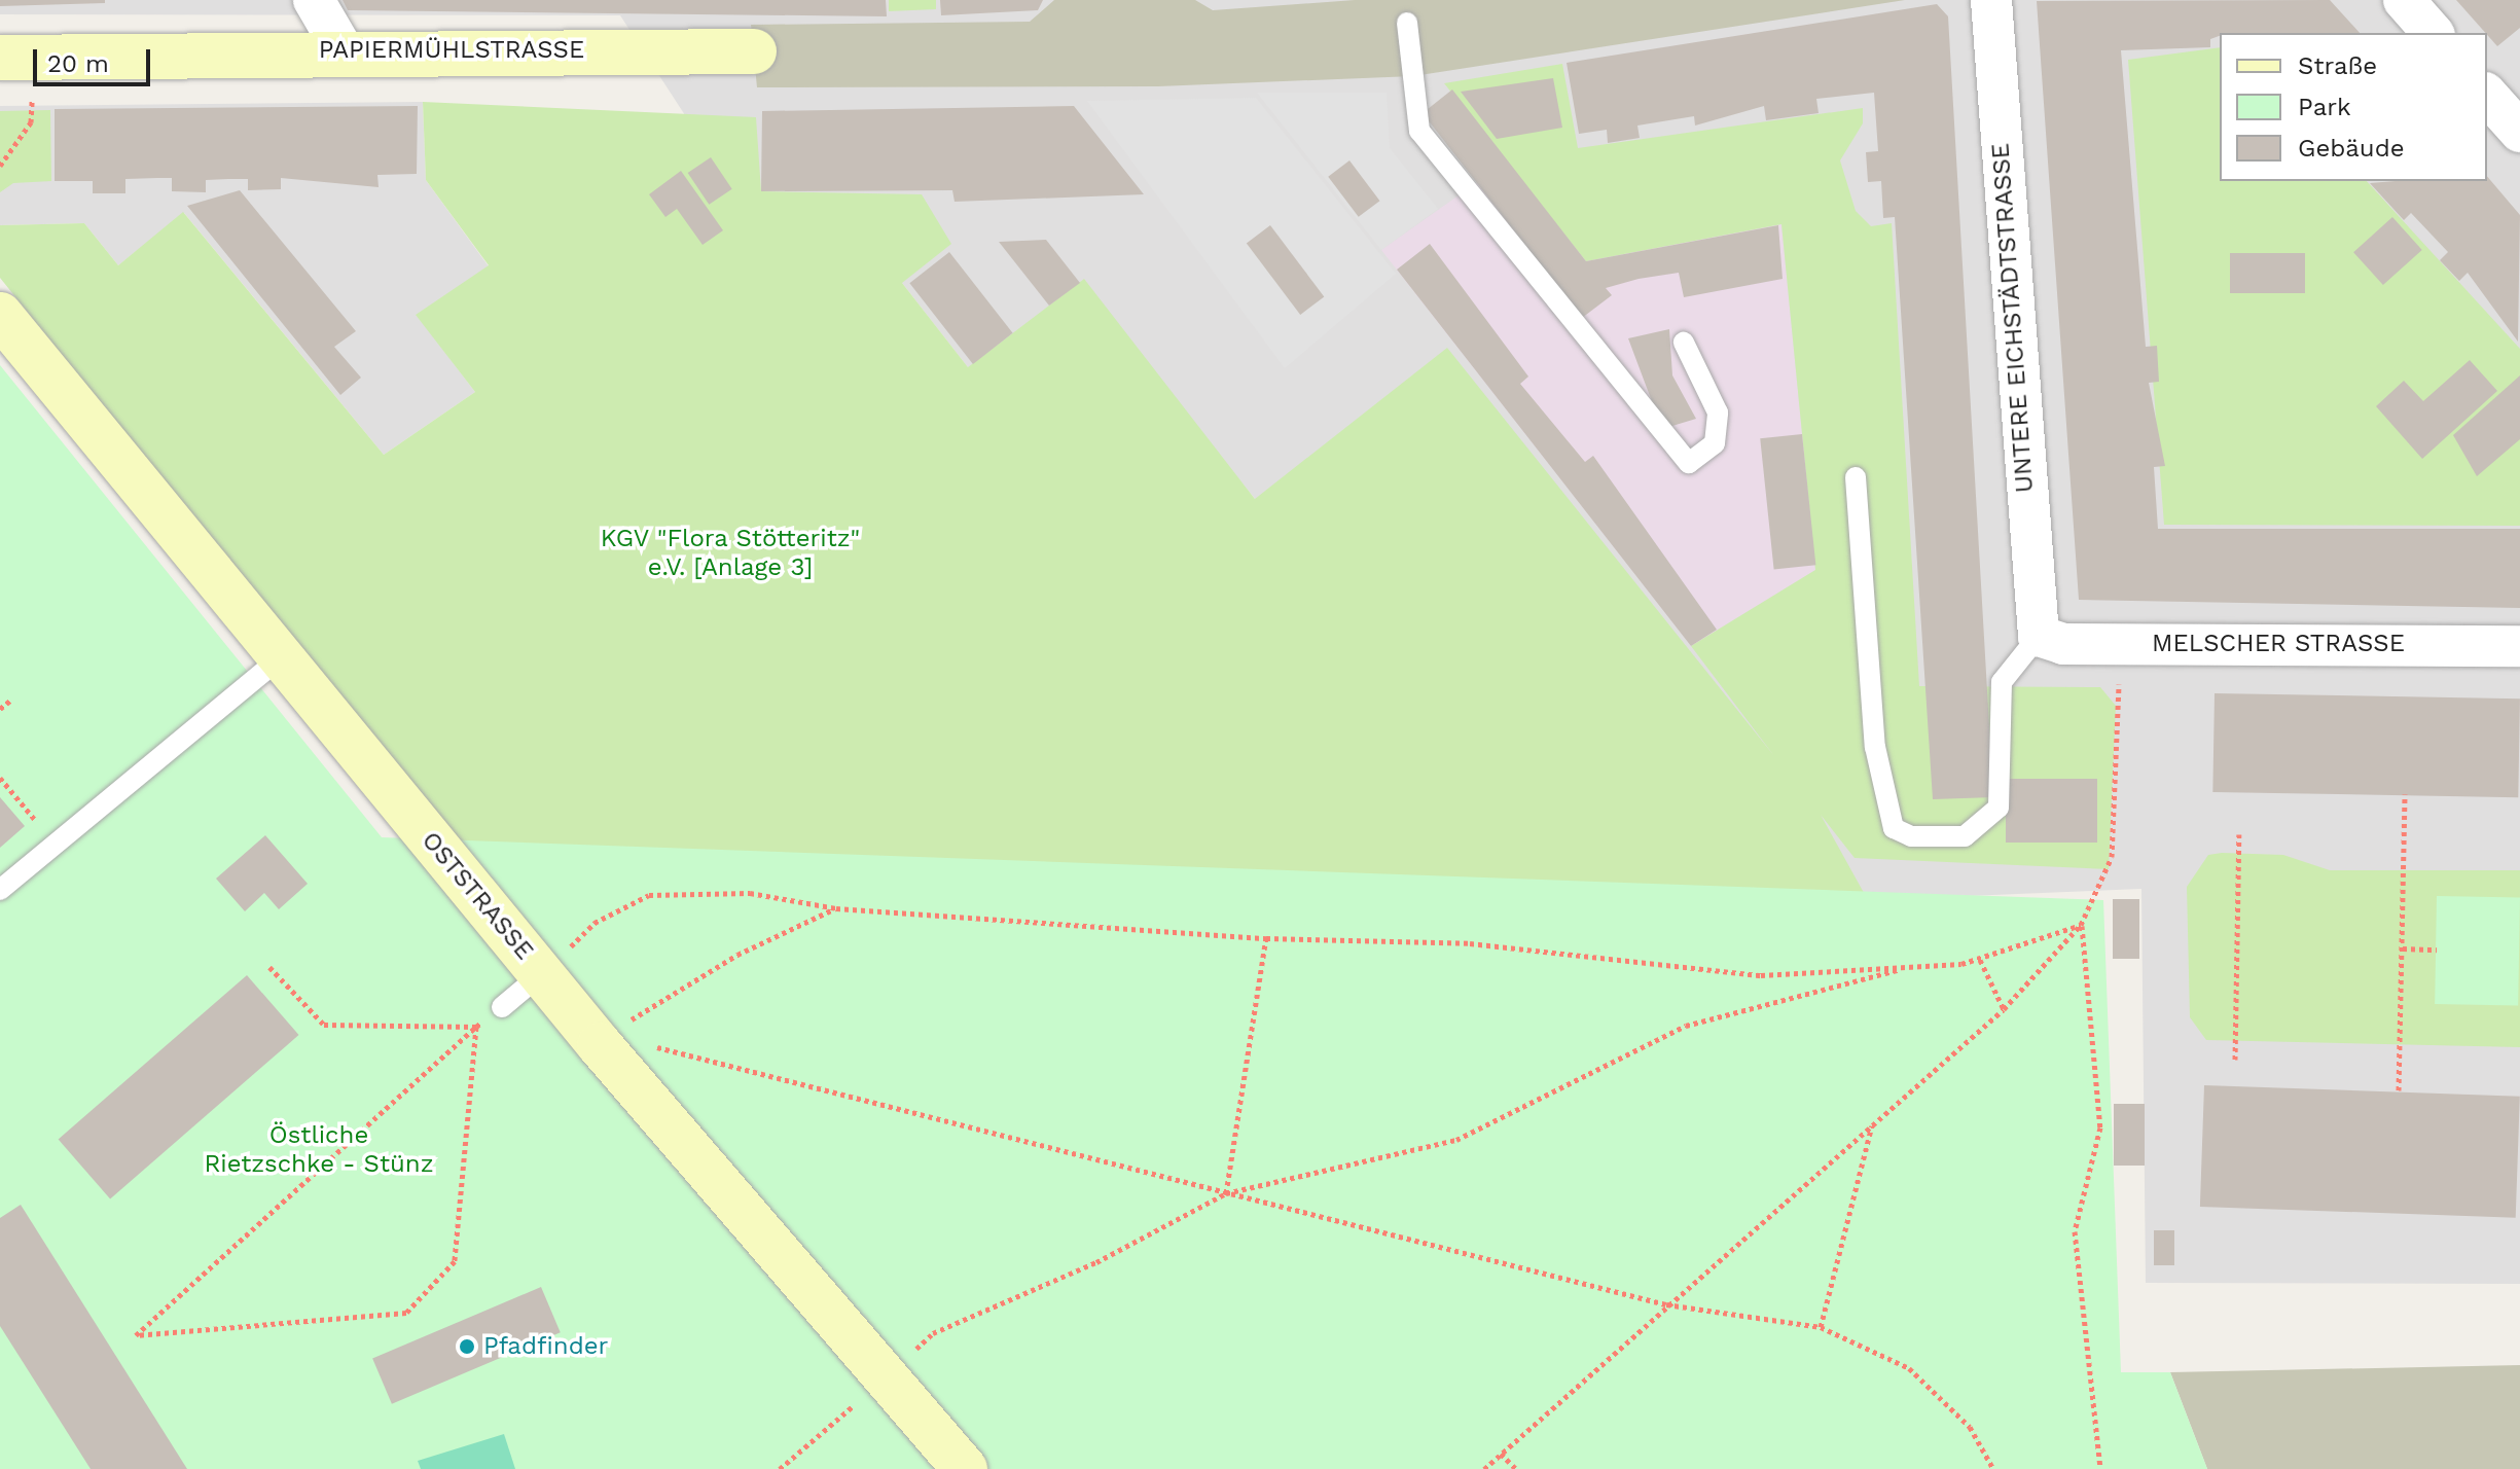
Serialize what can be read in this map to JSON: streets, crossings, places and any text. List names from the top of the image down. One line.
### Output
{"streets":{"street":["PAPIERMÜHLSTRASSE","UNTERE EICHSTÄDTSTRASSE","MELSCHER STRASSE","OSTSTRASSE"]},"crossings":[["UNTERE EICHSTÄDTSTRASSE","MELSCHER STRASSE"]],"parks":["KGV \"Flora Stötteritz\" e.V. [Anlage 3]","Östliche Rietzschke - Stünz"],"places":["Pfadfinder"],"legend":["Straße","Park","Gebäude"],"scale_bar":"20 m"}
